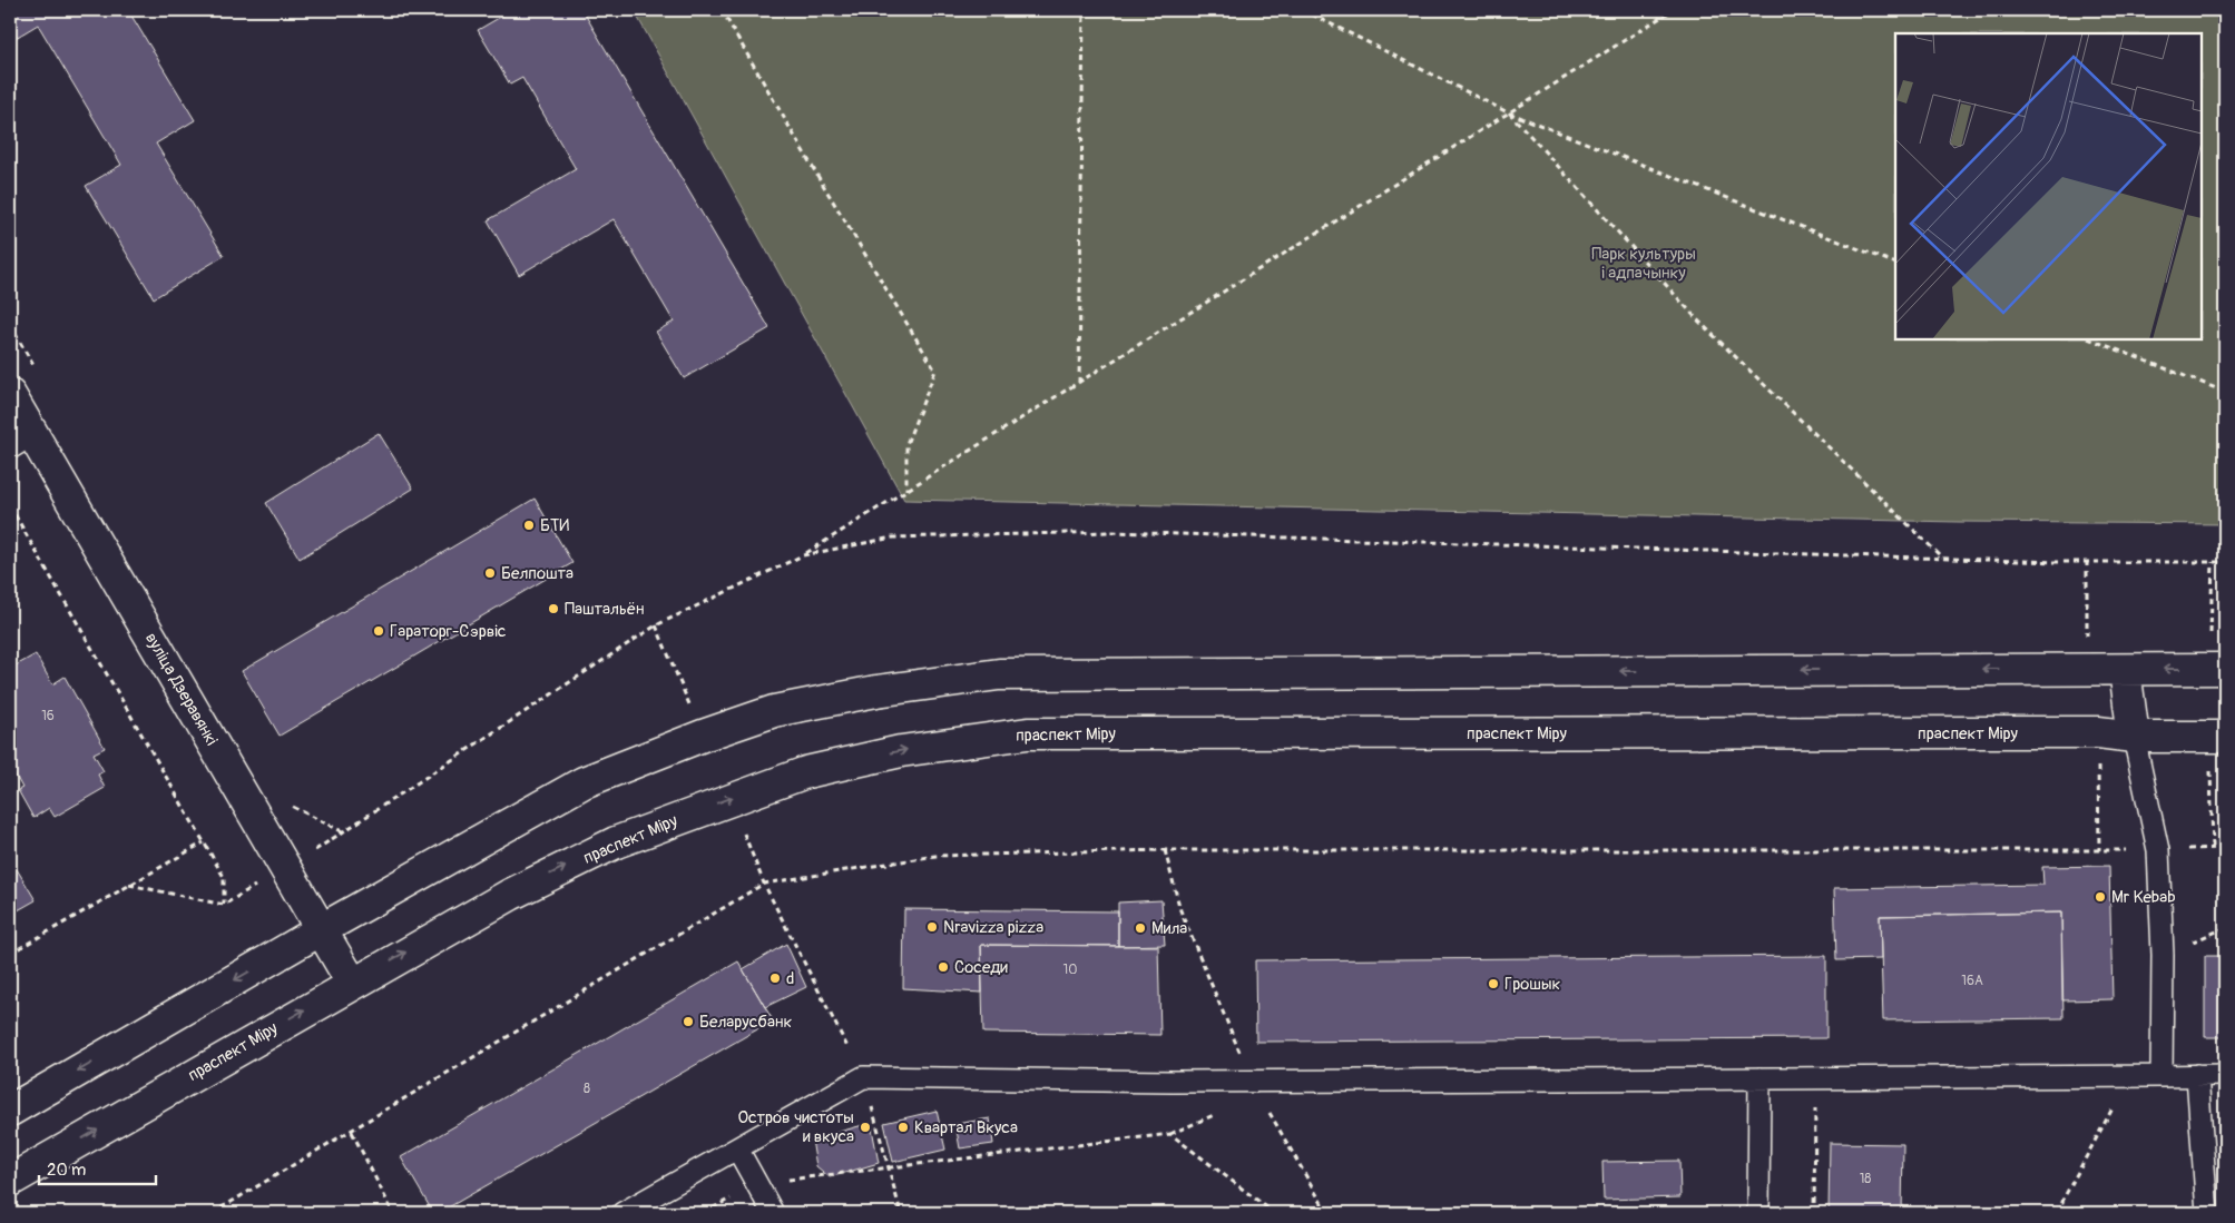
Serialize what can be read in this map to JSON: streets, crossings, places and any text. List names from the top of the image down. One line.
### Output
{"streets":{"main road":["вуліца Дзеравянкі","праспект Міру"]},"crossings":[["вуліца Дзеравянкі","праспект Міру"]],"parks":["Парк культуры і адпачынку"],"places":["БТИ","Белпошта","Паштальён","Гараторг-Сэрвіс","Mr Kebab","Nravizza pizza","Мила","Соседи","d","Грошык","Беларусбанк","Остров чистоты и вкуса","Квартал Вкуса"],"house_numbers":["16","10","16А","8","18"],"scale_bar":"20 m"}
